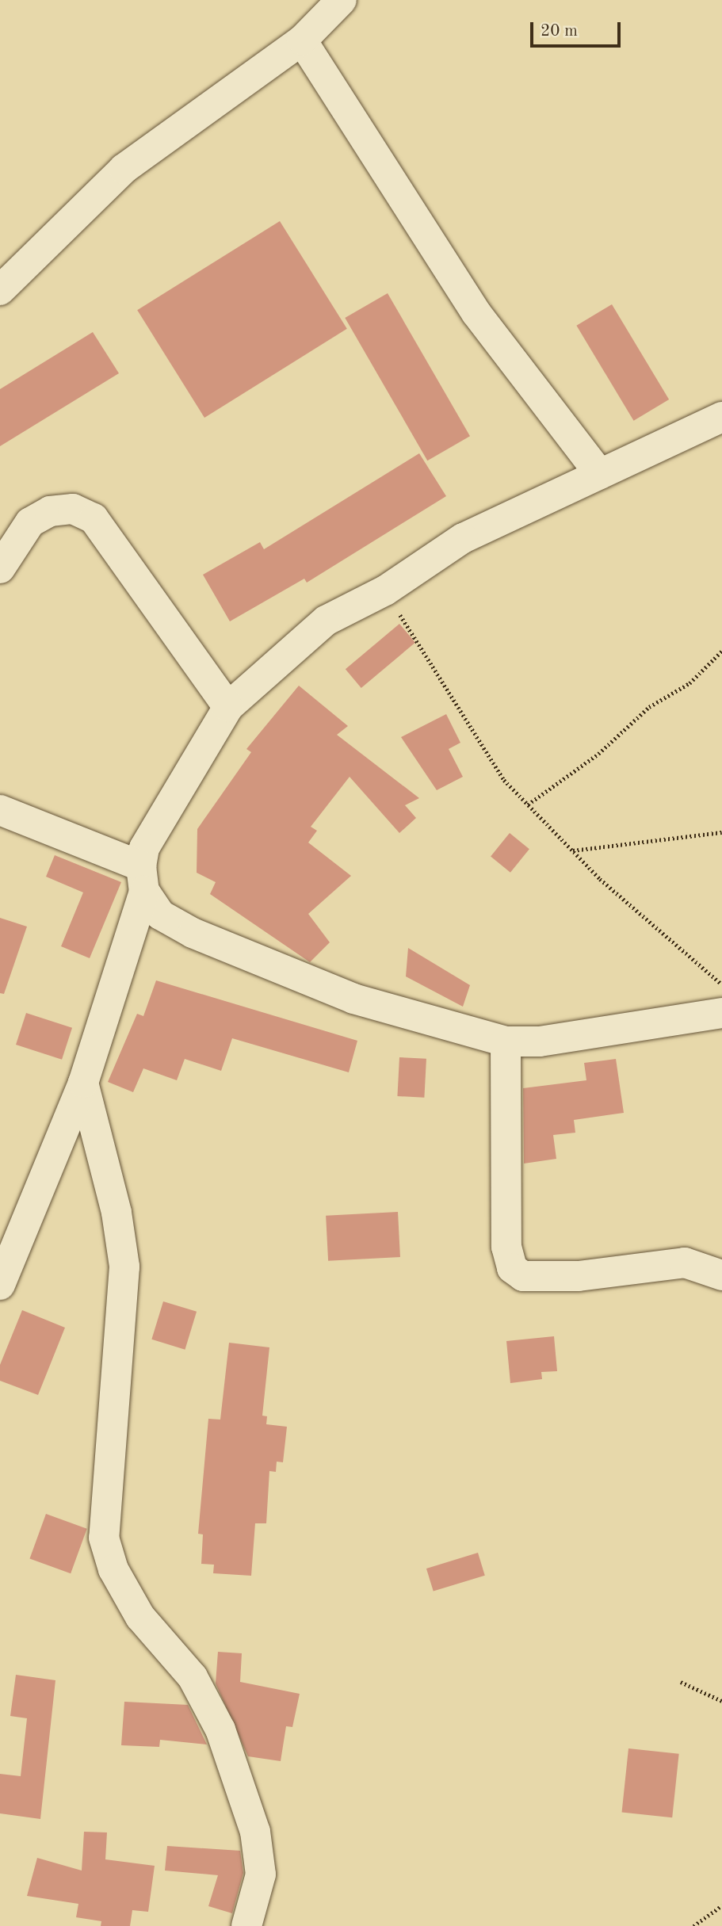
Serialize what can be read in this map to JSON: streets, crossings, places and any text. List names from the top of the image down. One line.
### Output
{"scale_bar":"20 m"}
